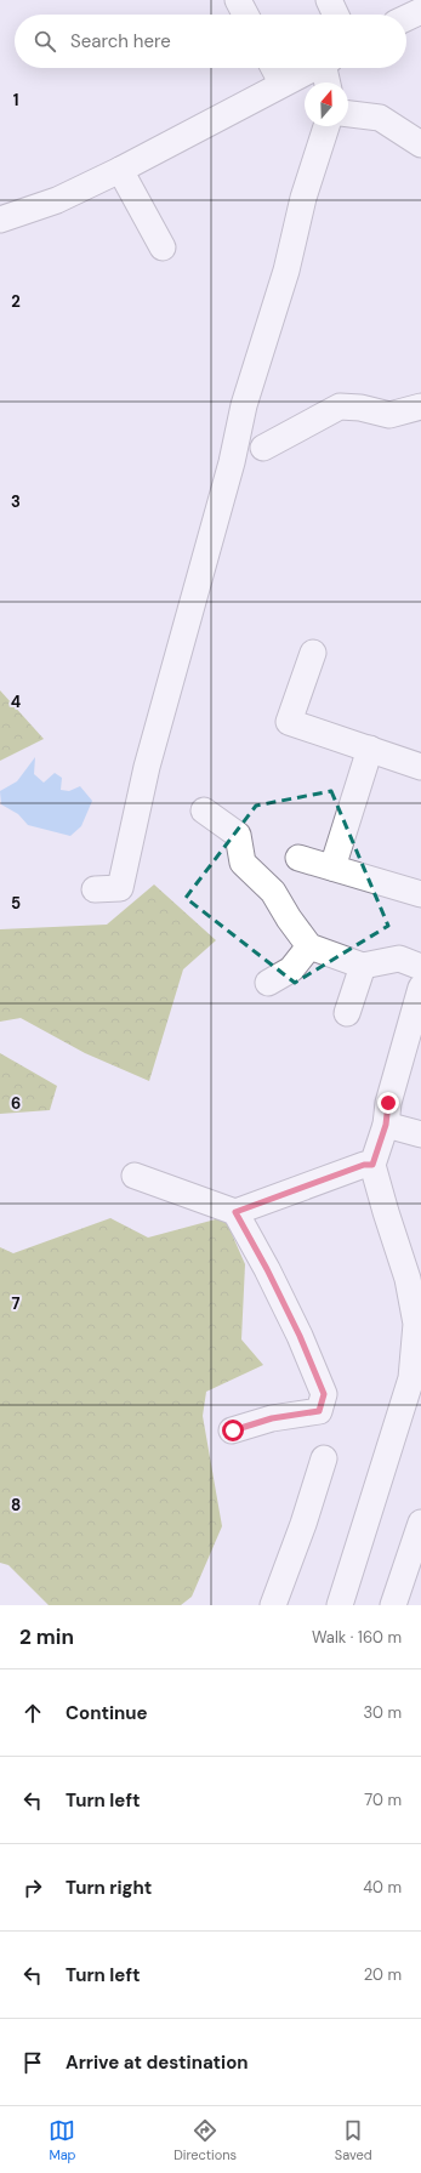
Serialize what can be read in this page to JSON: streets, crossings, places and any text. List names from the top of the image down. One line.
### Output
{"north":"top","page":{"search":"Search here","heading":["2 min","Walk · 160 m"],"list":[["Continue","30 m"],["Turn left","70 m"],["Turn right","40 m"],["Turn left","20 m"],"Arrive at destination"],"nav":["Map","Directions","Saved"]},"grid":{"rows":["1","2","3","4","5","6","7","8"]}}
